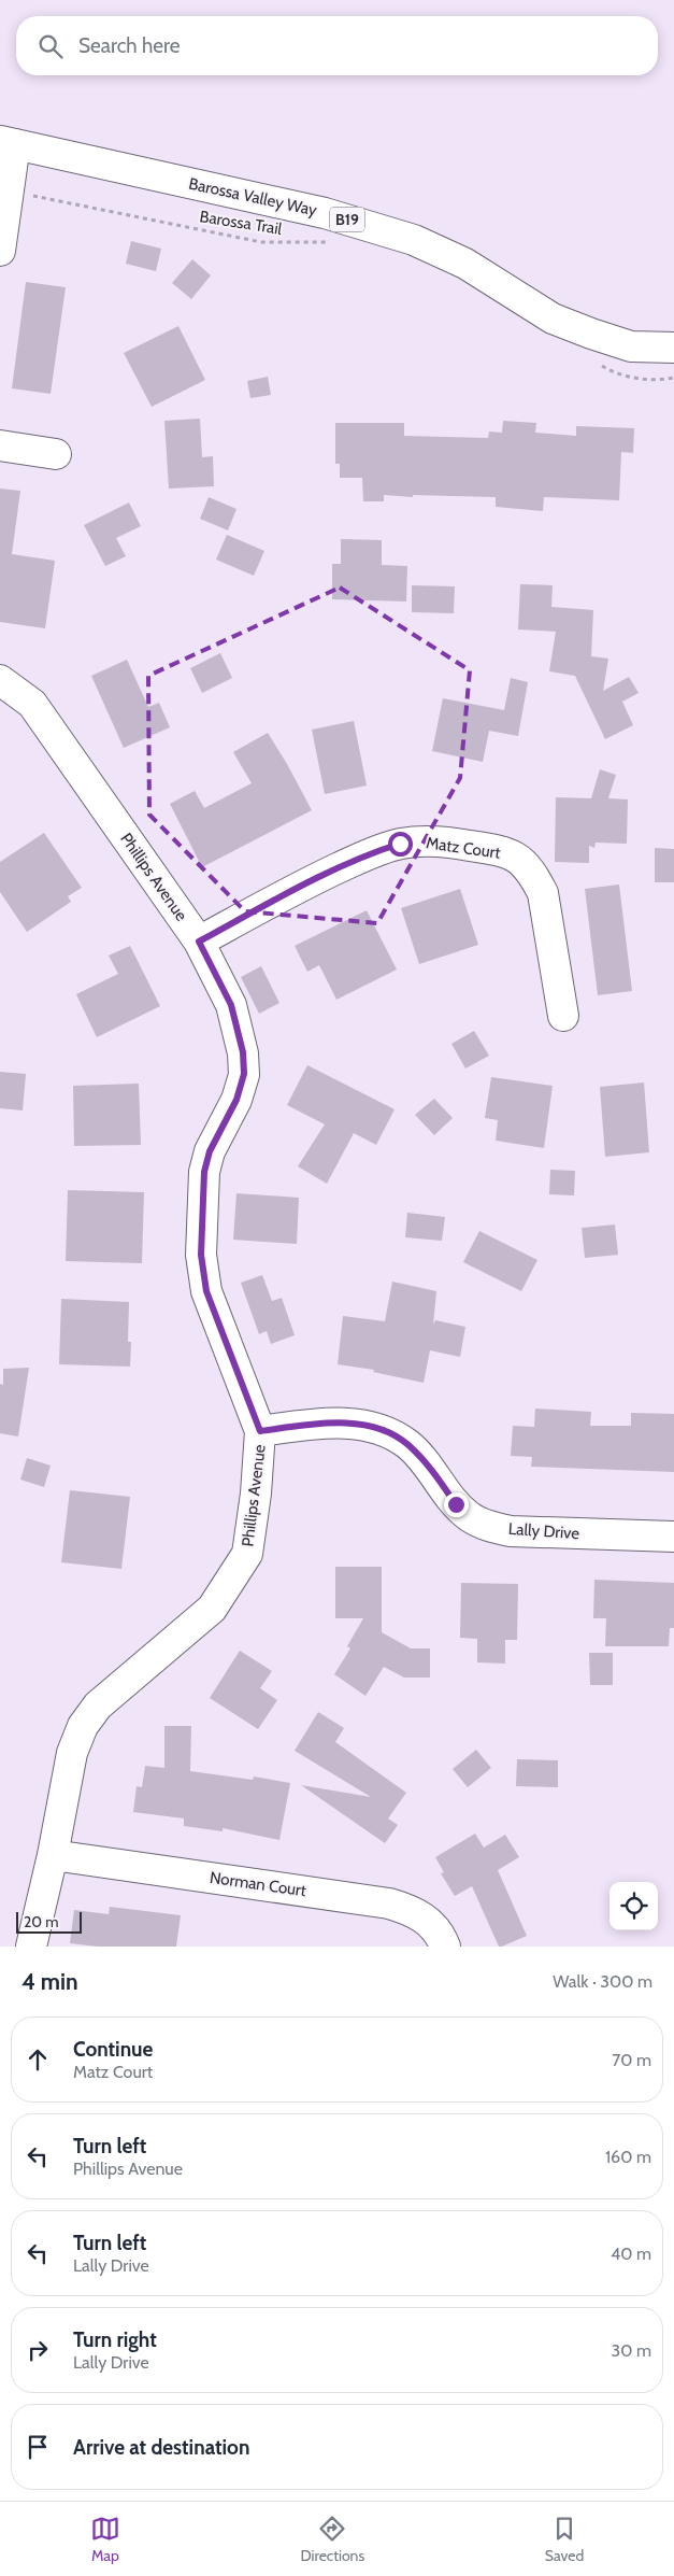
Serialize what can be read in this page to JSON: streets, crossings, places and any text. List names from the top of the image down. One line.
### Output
{"streets":{"street":["Barossa Valley Way","B19","Matz Court","Phillips Avenue","Lally Drive","Norman Court"],"path":["Barossa Trail"]},"crossings":[["Matz Court","Phillips Avenue"],["Phillips Avenue","Lally Drive"],["Phillips Avenue","Norman Court"]],"scale_bar":"20 m","page":{"search":"Search here","scale":"20 m","heading":["4 min","Walk · 300 m"],"list":[["Continue","Matz Court","70 m"],["Turn left","Phillips Avenue","160 m"],["Turn left","Lally Drive","40 m"],["Turn right","Lally Drive","30 m"],"Arrive at destination"],"nav":["Map","Directions","Saved"]}}
